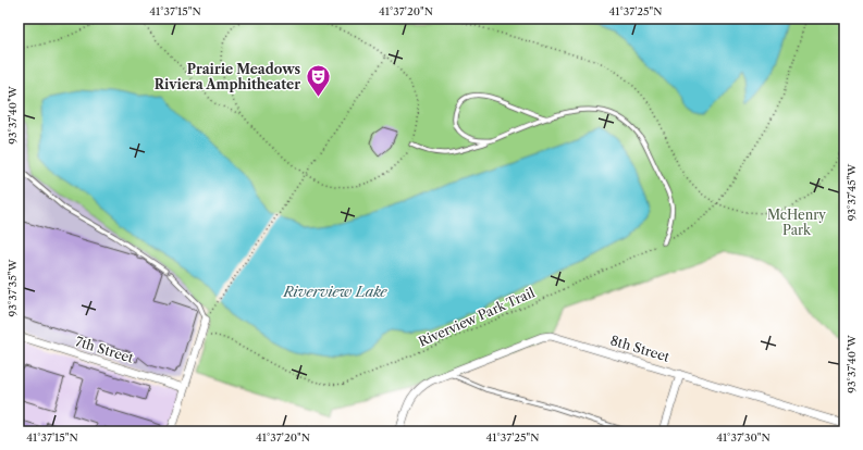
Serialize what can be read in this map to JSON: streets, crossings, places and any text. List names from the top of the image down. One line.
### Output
{"streets":{"street":["8th Street","7th Street"],"path":["Riverview Park Trail"]},"water":["Riverview Lake"],"parks":["McHenry Park"],"places":{"theatre":["Prairie Meadows Riviera Amphitheater"]},"coordinates":["41°37'15\"N","41°37'20\"N","41°37'25\"N","93°37'40\"W","93°37'45\"W","93°37'35\"W","41°37'30\"N"]}
